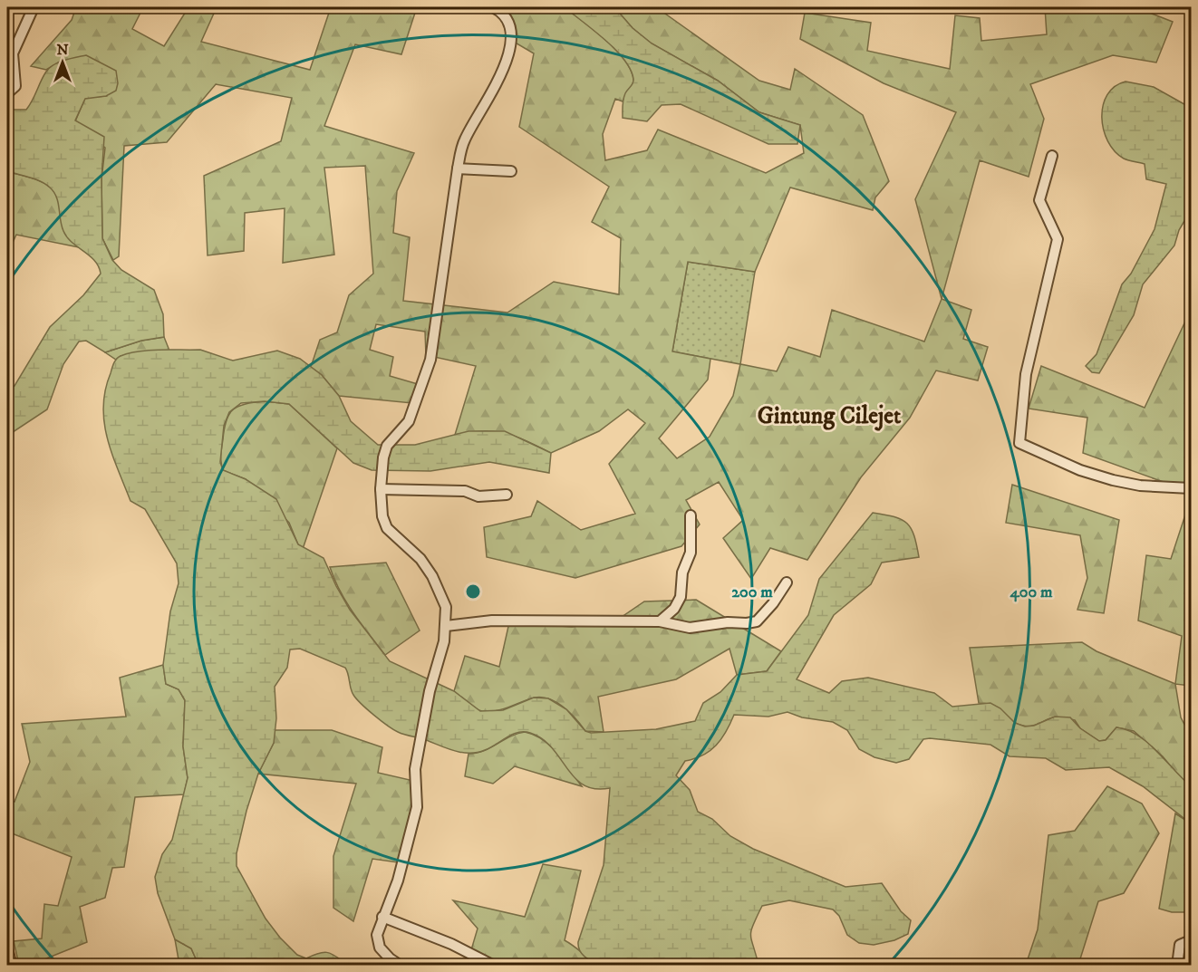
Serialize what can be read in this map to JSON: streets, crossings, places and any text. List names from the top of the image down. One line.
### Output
{"districts":["Gintung Cilejet"],"north":"top","rings":["200 m","400 m"]}
